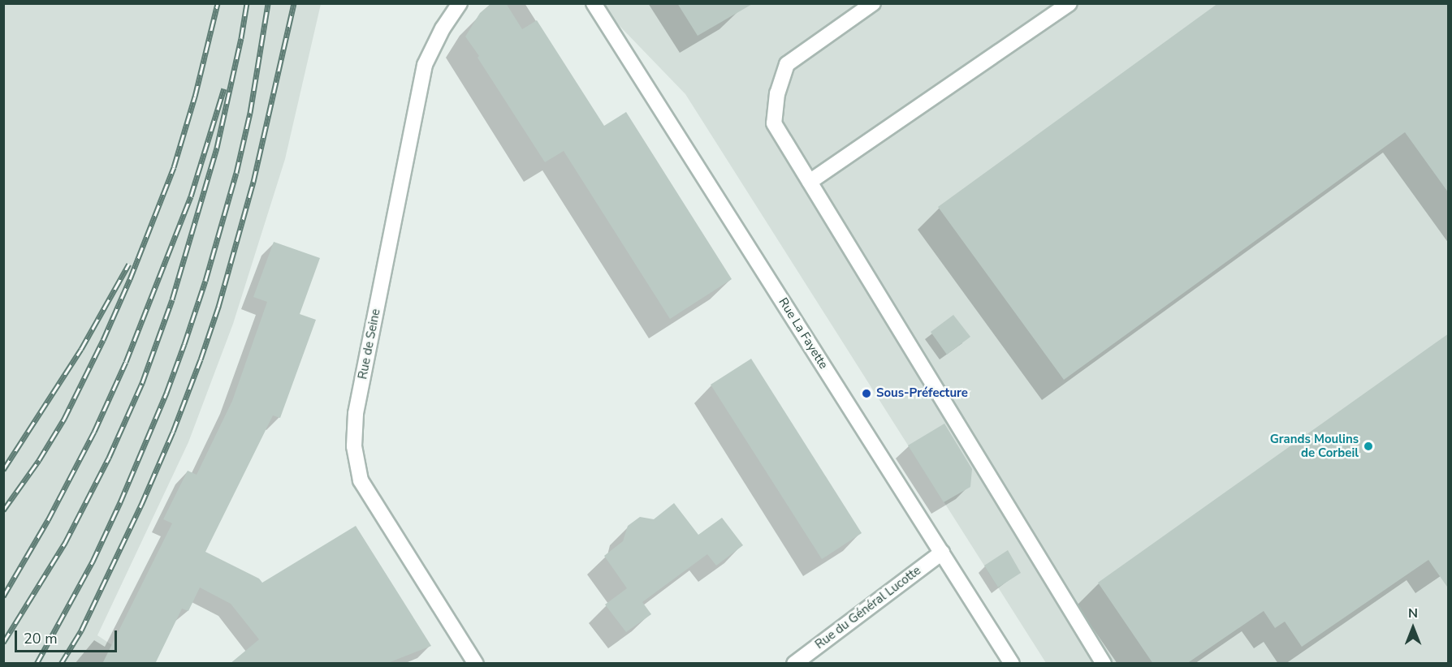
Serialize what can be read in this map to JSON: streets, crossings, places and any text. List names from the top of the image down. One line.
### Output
{"streets":{"street":["Rue La Fayette","Rue de Seine","Rue du Général Lucotte"]},"crossings":[["Rue La Fayette","Rue du Général Lucotte"]],"places":["Sous-Préfecture","Grands Moulins de Corbeil"],"scale_bar":"20 m","north":"top"}
